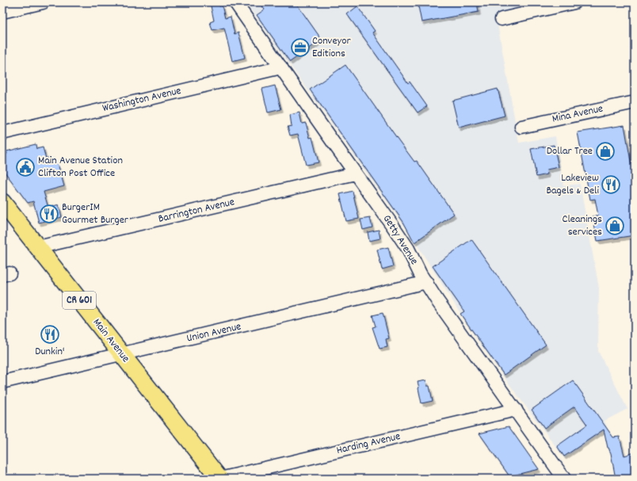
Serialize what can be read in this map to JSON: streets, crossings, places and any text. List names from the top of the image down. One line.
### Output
{"streets":{"main road":["CR 601","Main Avenue"],"street":["Washington Avenue","Mina Avenue","Barrington Avenue","Getty Avenue","Union Avenue","Harding Avenue"]},"crossings":[["Washington Avenue","Getty Avenue"],["Barrington Avenue","Getty Avenue"],["Barrington Avenue","Main Avenue"],["Getty Avenue","Union Avenue"],["Getty Avenue","Harding Avenue"],["Union Avenue","Main Avenue"],["Main Avenue","Harding Avenue"]],"places":{"office":["Conveyor Editions"],"shop":["Dollar Tree","Cleanings services"],"public building":["Main Avenue Station Clifton Post Office"],"restaurant":["Lakeview Bagels & Deli","BurgerIM Gourmet Burger","Dunkin'"]}}
